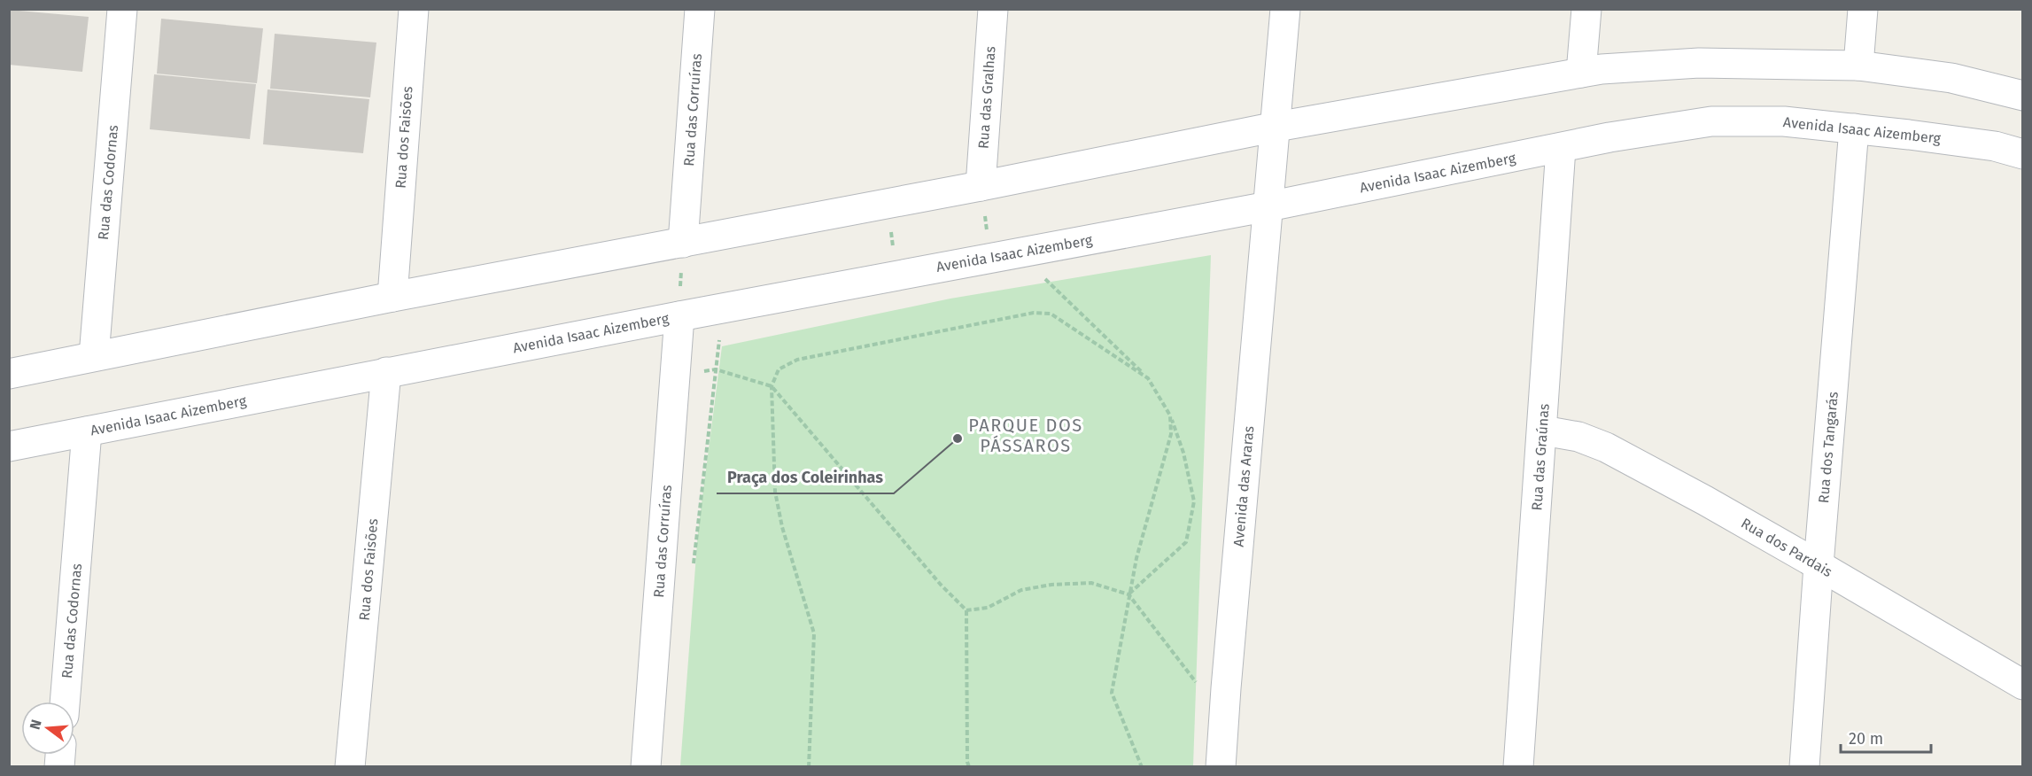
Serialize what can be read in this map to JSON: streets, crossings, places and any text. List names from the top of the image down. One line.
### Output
{"streets":{"street":["Rua das Gralhas","Rua das Corruíras","Avenida Isaac Aizemberg","Rua dos Faisões","Rua das Codornas","Rua dos Tangarás","Rua das Graúnas","Avenida das Araras","Rua dos Pardais"]},"crossings":[["Rua das Corruíras","Avenida Isaac Aizemberg"],["Avenida Isaac Aizemberg","Rua dos Faisões"],["Avenida Isaac Aizemberg","Rua das Codornas"],["Avenida Isaac Aizemberg","Rua dos Tangarás"],["Avenida Isaac Aizemberg","Rua das Graúnas"],["Avenida Isaac Aizemberg","Avenida das Araras"],["Rua dos Tangarás","Rua dos Pardais"],["Rua das Graúnas","Rua dos Pardais"]],"districts":["PARQUE DOS PÁSSAROS"],"places":["Praça dos Coleirinhas"],"scale_bar":"20 m","north":"left"}
